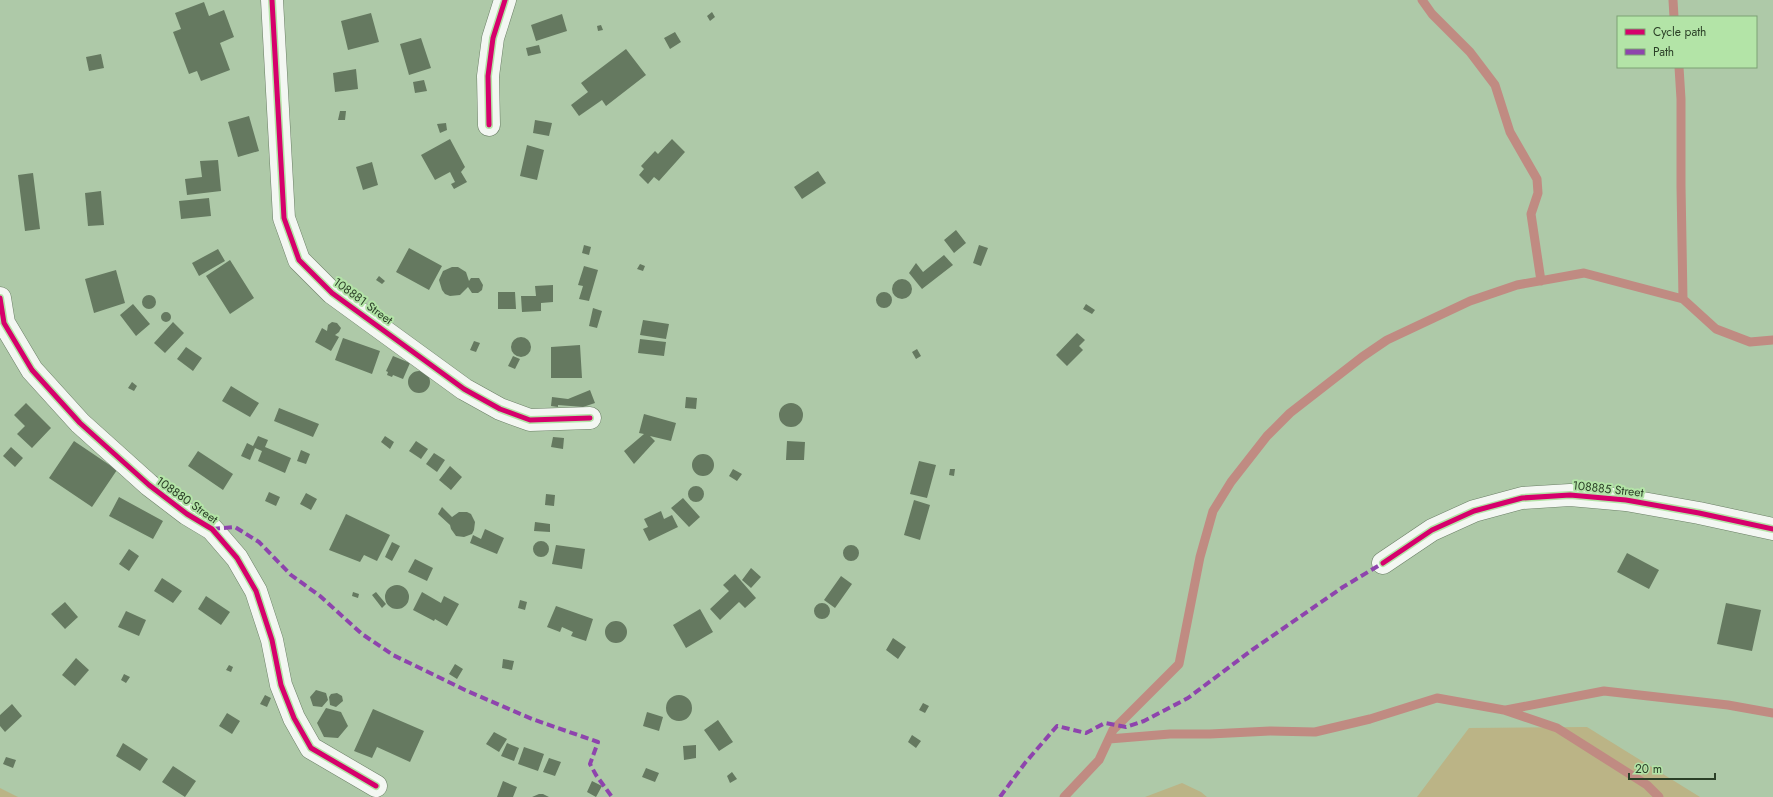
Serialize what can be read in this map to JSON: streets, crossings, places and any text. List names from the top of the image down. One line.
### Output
{"streets":{"street":["108881 Street","108885 Street","108880 Street"]},"legend":["Cycle path","Path"],"scale_bar":"20 m"}
